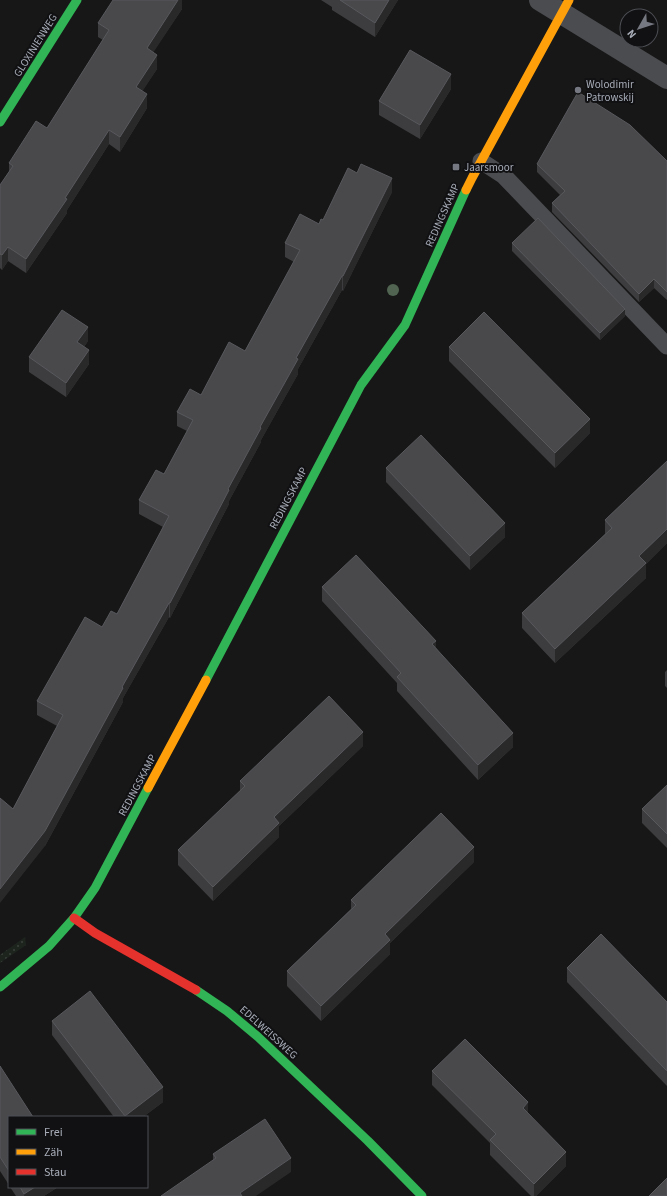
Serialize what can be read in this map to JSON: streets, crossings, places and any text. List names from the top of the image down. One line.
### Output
{"streets":{"street":["GLOXINIENWEG","REDINGSKAMP","EDELWEISSWEG"]},"crossings":[["REDINGSKAMP","EDELWEISSWEG"]],"places":{"other":["Wolodimir Patrowskij"],"transit":["Jaarsmoor"]},"legend":["Frei","Zäh","Stau"],"north":"bottom left"}
